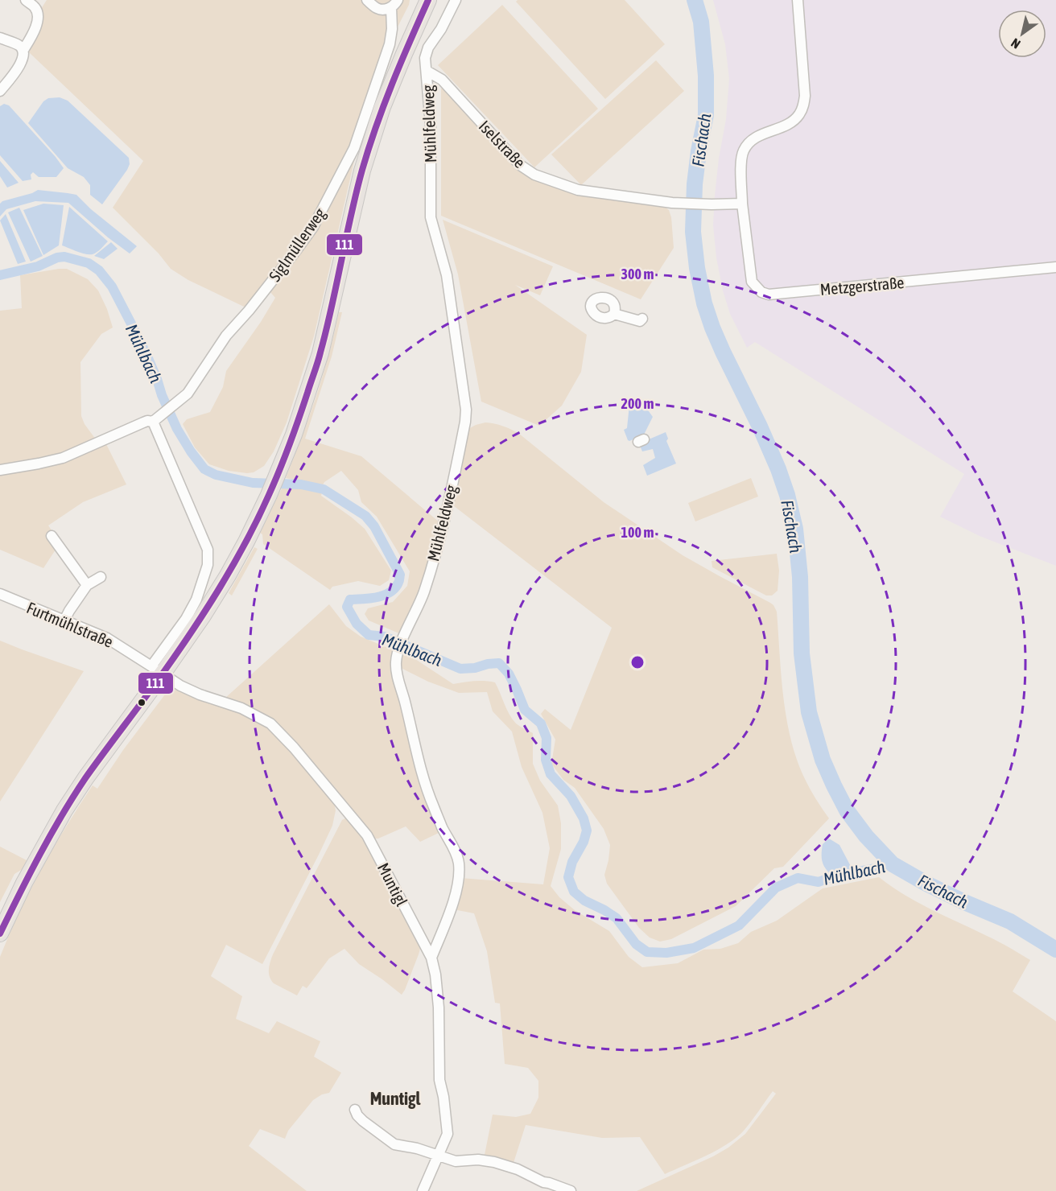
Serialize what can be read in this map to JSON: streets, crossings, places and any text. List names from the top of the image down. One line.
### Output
{"streets":{"street":["Mühlfeldweg","Iselstraße","Siglmüllerweg","Metzgerstraße","Furtmühlstraße","Muntigl"]},"crossings":[["Mühlfeldweg","Iselstraße"],["Mühlfeldweg","Muntigl"],["Iselstraße","Metzgerstraße"],["Furtmühlstraße","Muntigl"]],"districts":["Muntigl"],"water":["Fischach","Mühlbach"],"lines":["transit line 111"],"north":"bottom left","rings":["300 m","200 m","100 m"]}
